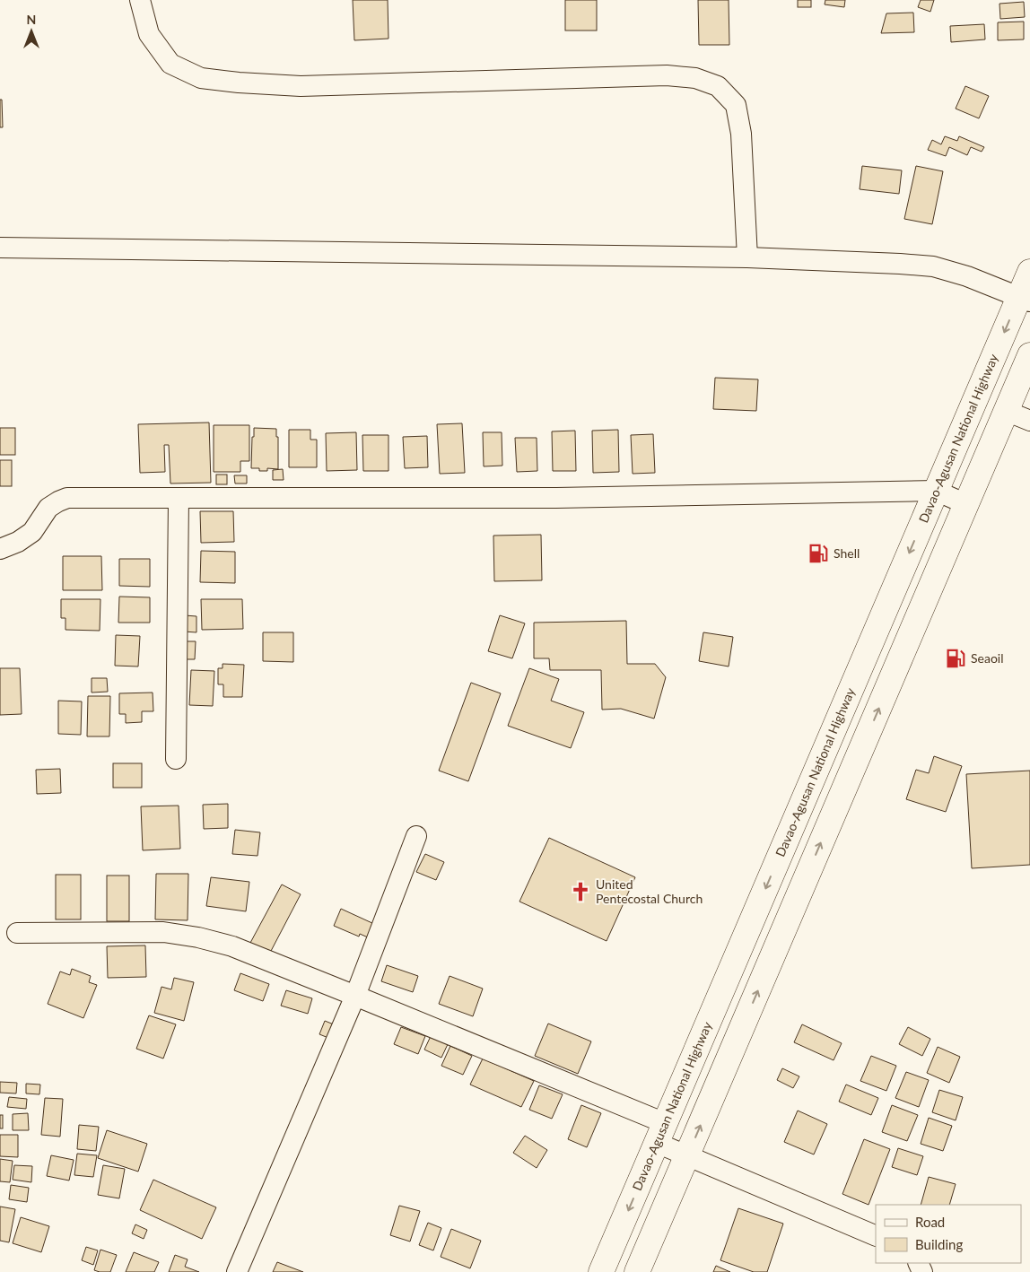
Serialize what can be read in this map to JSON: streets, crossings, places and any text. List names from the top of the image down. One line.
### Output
{"streets":{"highway":["Davao-Agusan National Highway"]},"places":{"fuel station":["Shell","Seaoil"],"church":["United Pentecostal Church"]},"legend":["Road","Building"],"north":"top"}
